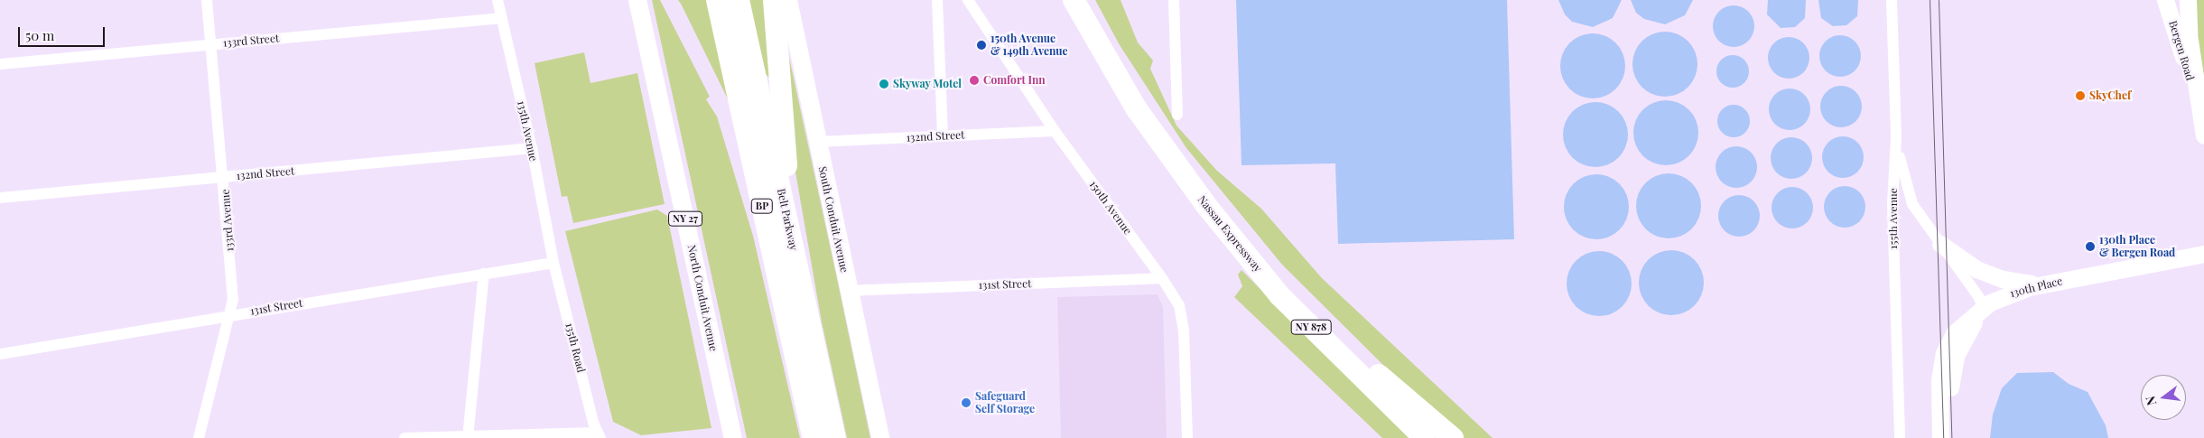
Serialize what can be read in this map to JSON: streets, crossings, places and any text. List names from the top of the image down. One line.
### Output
{"streets":{"highway":["BP","Belt Parkway","Nassau Expressway","NY 878"],"main road":["NY 27","South Conduit Avenue","North Conduit Avenue"],"street":["133rd Street","Bergen Road","135th Avenue","132nd Street","150th Avenue","155th Avenue","133rd Avenue","131st Street","130th Place","135th Road"]},"crossings":[["133rd Street","135th Avenue"],["133rd Street","133rd Avenue"],["135th Avenue","132nd Street"],["135th Avenue","131st Street"],["135th Avenue","135th Road"],["132nd Street","150th Avenue"],["132nd Street","South Conduit Avenue"],["132nd Street","133rd Avenue"],["150th Avenue","131st Street"],["South Conduit Avenue","131st Street"],["133rd Avenue","131st Street"],["131st Street","135th Road"]],"places":["150th Avenue & 149th Avenue","Comfort Inn","Skyway Motel","SkyChef","130th Place & Bergen Road","Safeguard Self Storage"],"scale_bar":"50 m","north":"left"}
